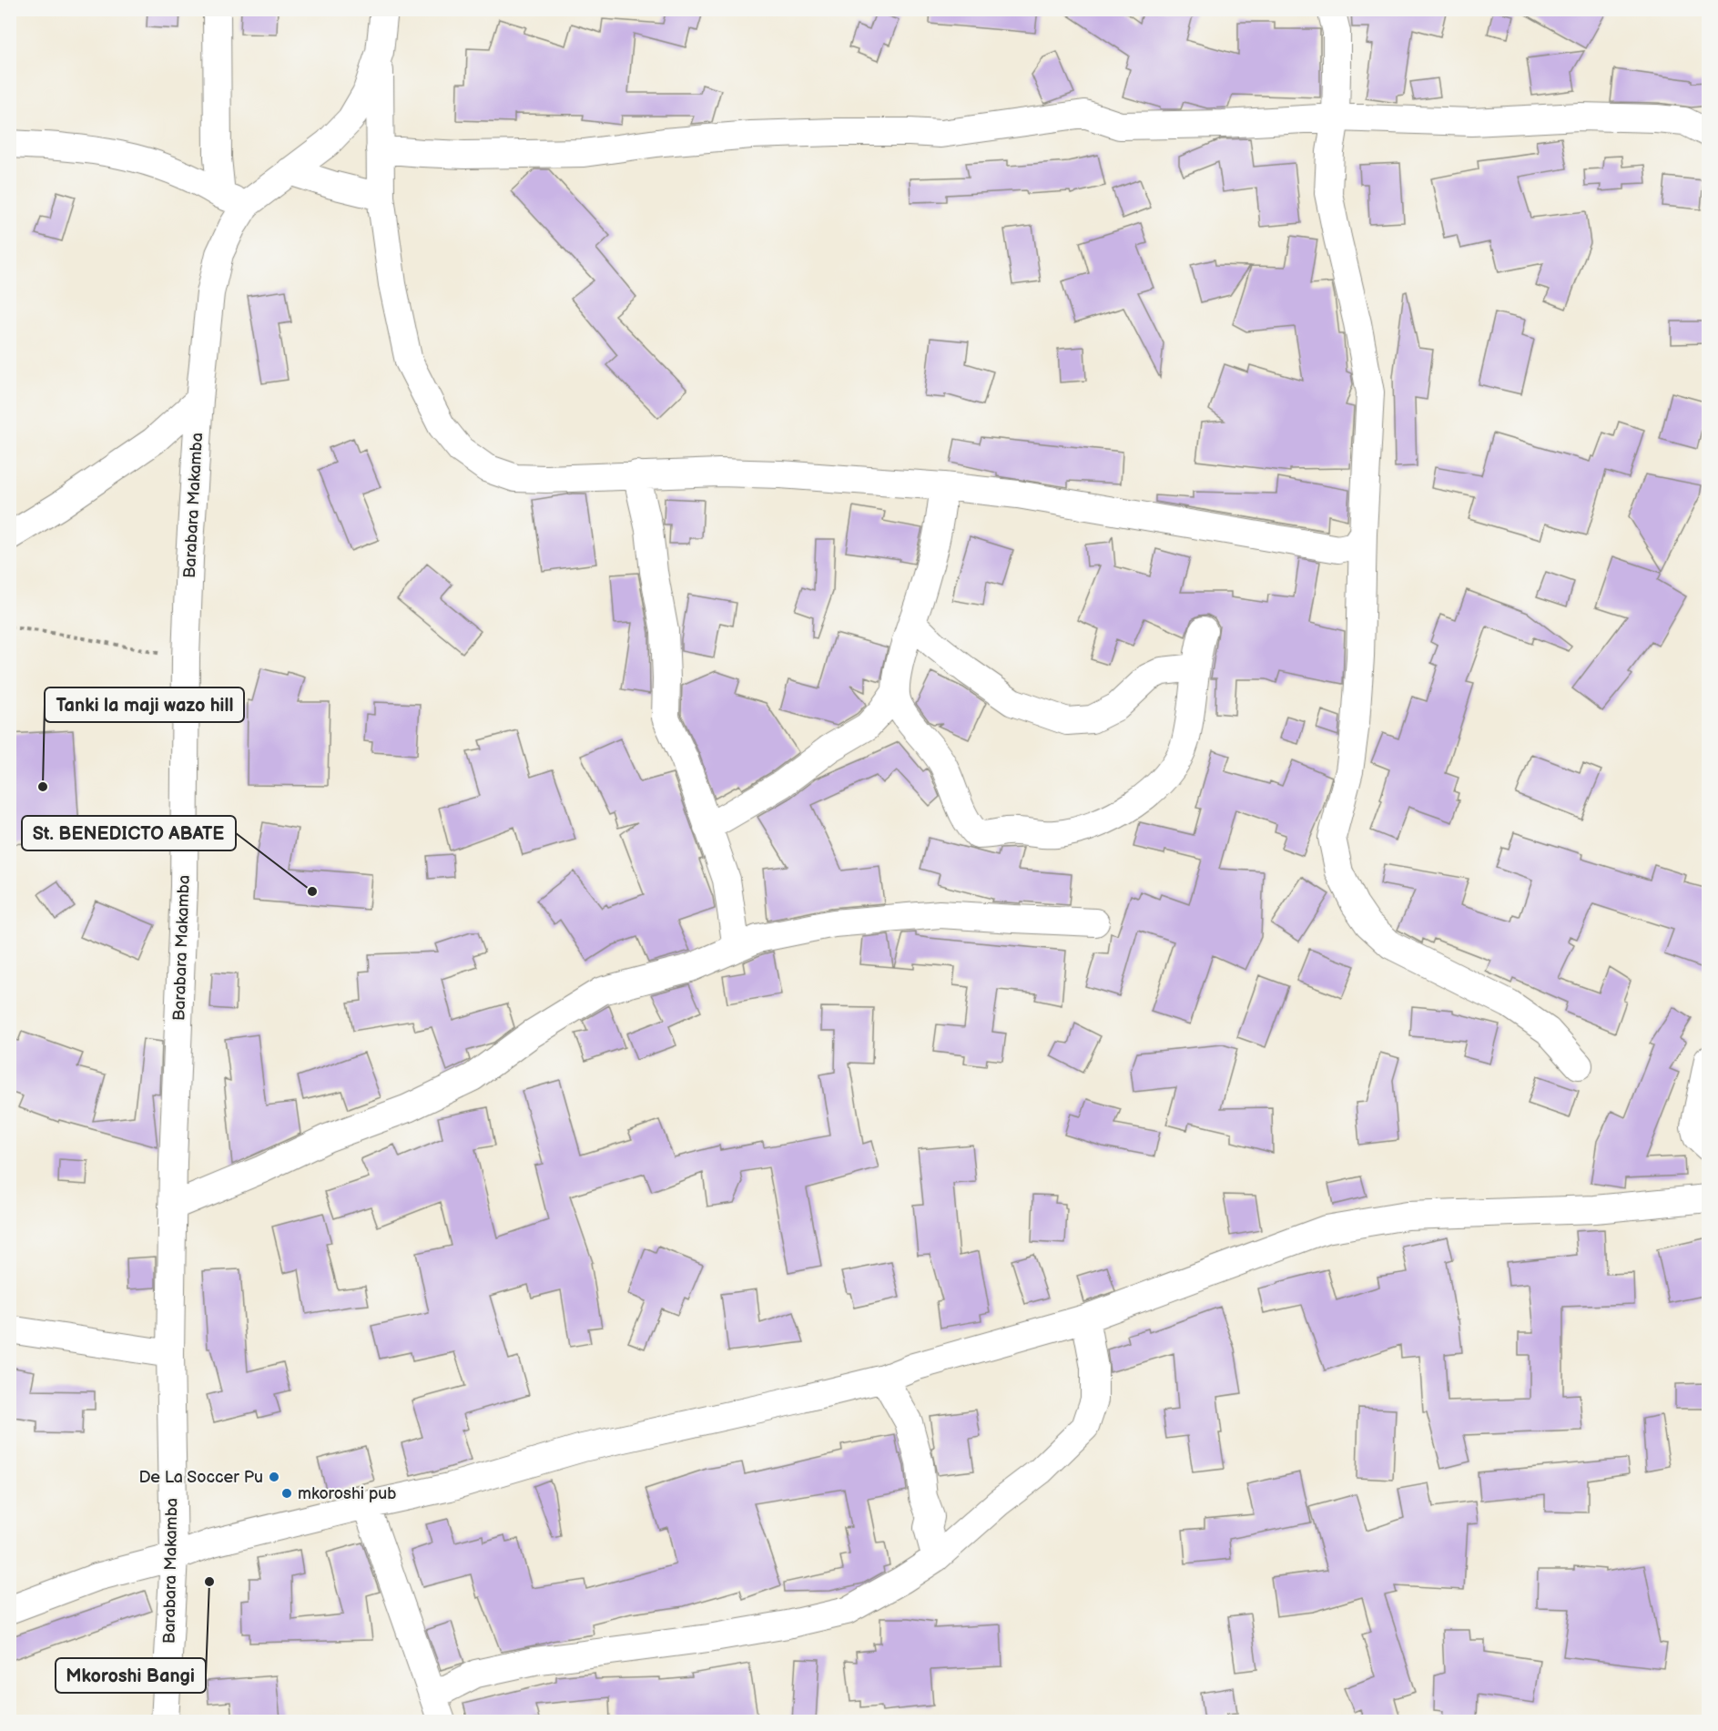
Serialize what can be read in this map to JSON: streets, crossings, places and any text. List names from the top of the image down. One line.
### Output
{"streets":{"street":["Barabara Makamba"]},"places":["Tanki la maji wazo hill","St. BENEDICTO ABATE","De La Soccer Pu","mkoroshi pub","Mkoroshi Bangi"]}
